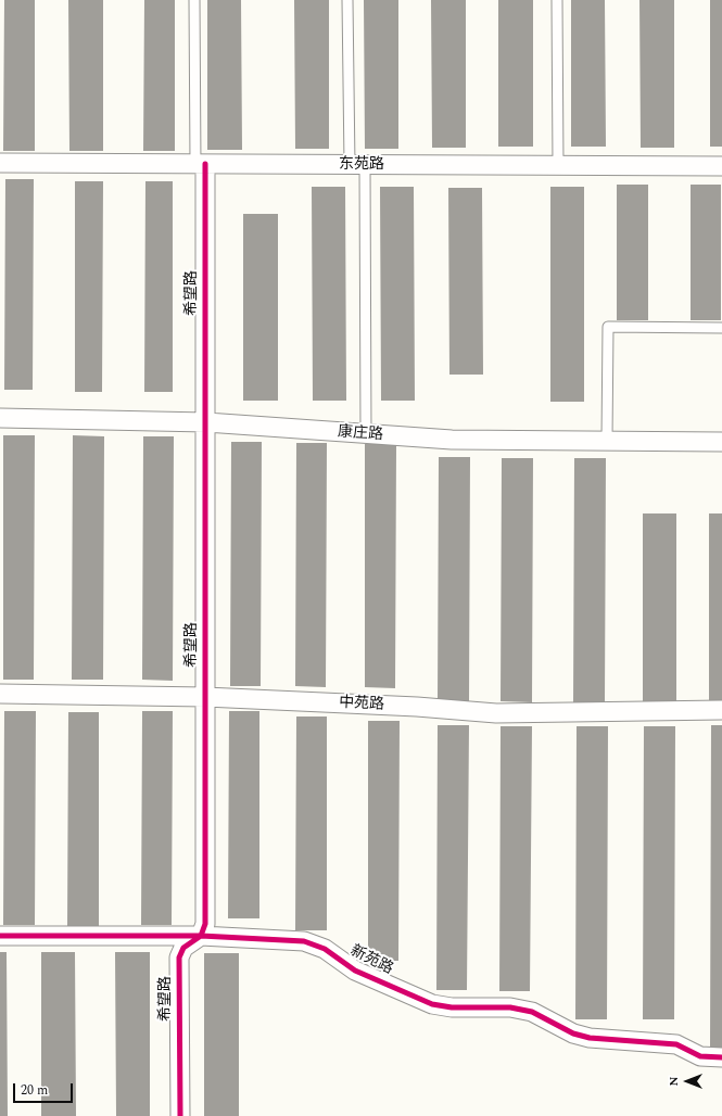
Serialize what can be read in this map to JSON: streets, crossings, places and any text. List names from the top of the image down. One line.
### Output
{"streets":{"street":["东苑路","希望路","康庄路","中苑路","新苑路"]},"crossings":[["东苑路","希望路"],["希望路","康庄路"],["希望路","中苑路"],["希望路","新苑路"]],"scale_bar":"20 m","north":"left"}
